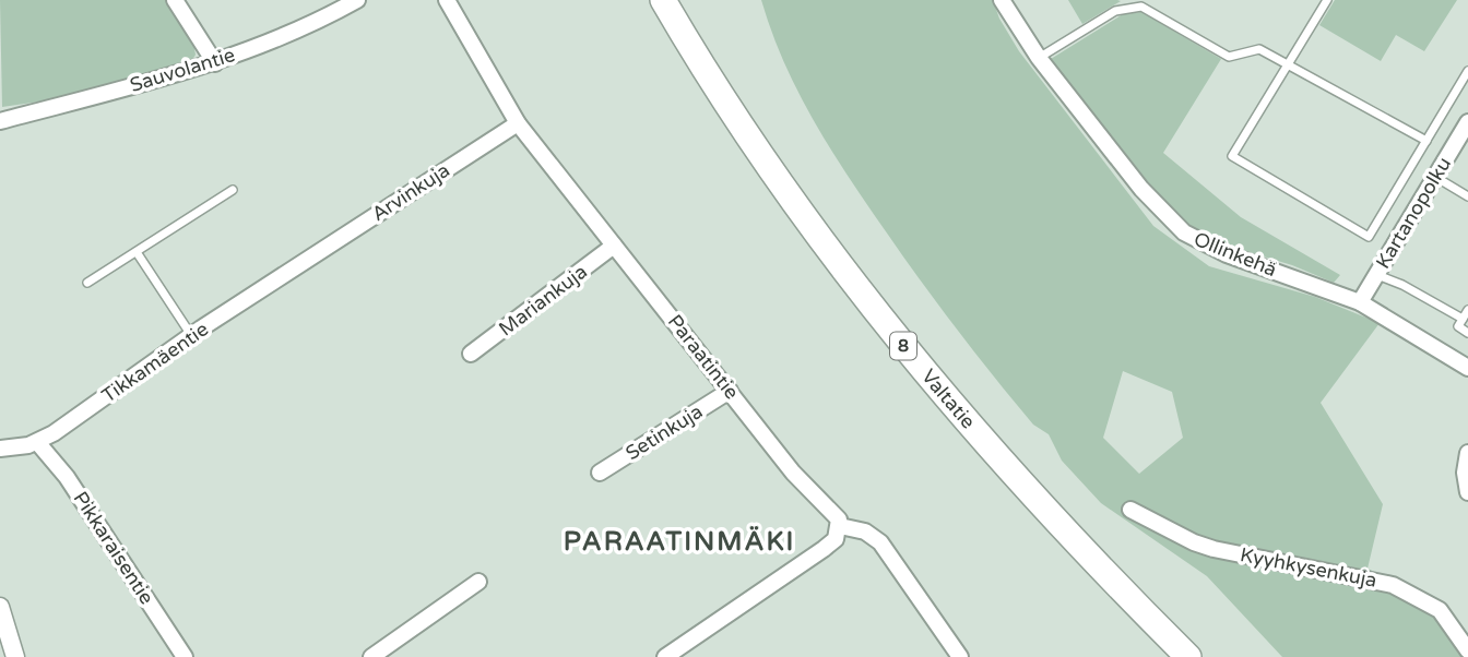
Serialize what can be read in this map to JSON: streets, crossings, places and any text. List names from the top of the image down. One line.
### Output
{"streets":{"highway":["8","Valtatie"],"street":["Sauvolantie","Arvinkuja","Kartanopolku","Ollinkehä","Mariankuja","Paraatintie","Tikkamäentie","Setinkuja","Pikkaraisentie","Kyyhkysenkuja"]},"crossings":[["Arvinkuja","Paraatintie"],["Arvinkuja","Tikkamäentie"],["Kartanopolku","Ollinkehä"],["Mariankuja","Paraatintie"],["Paraatintie","Setinkuja"],["Tikkamäentie","Pikkaraisentie"]],"districts":["PARAATINMÄKI"]}
